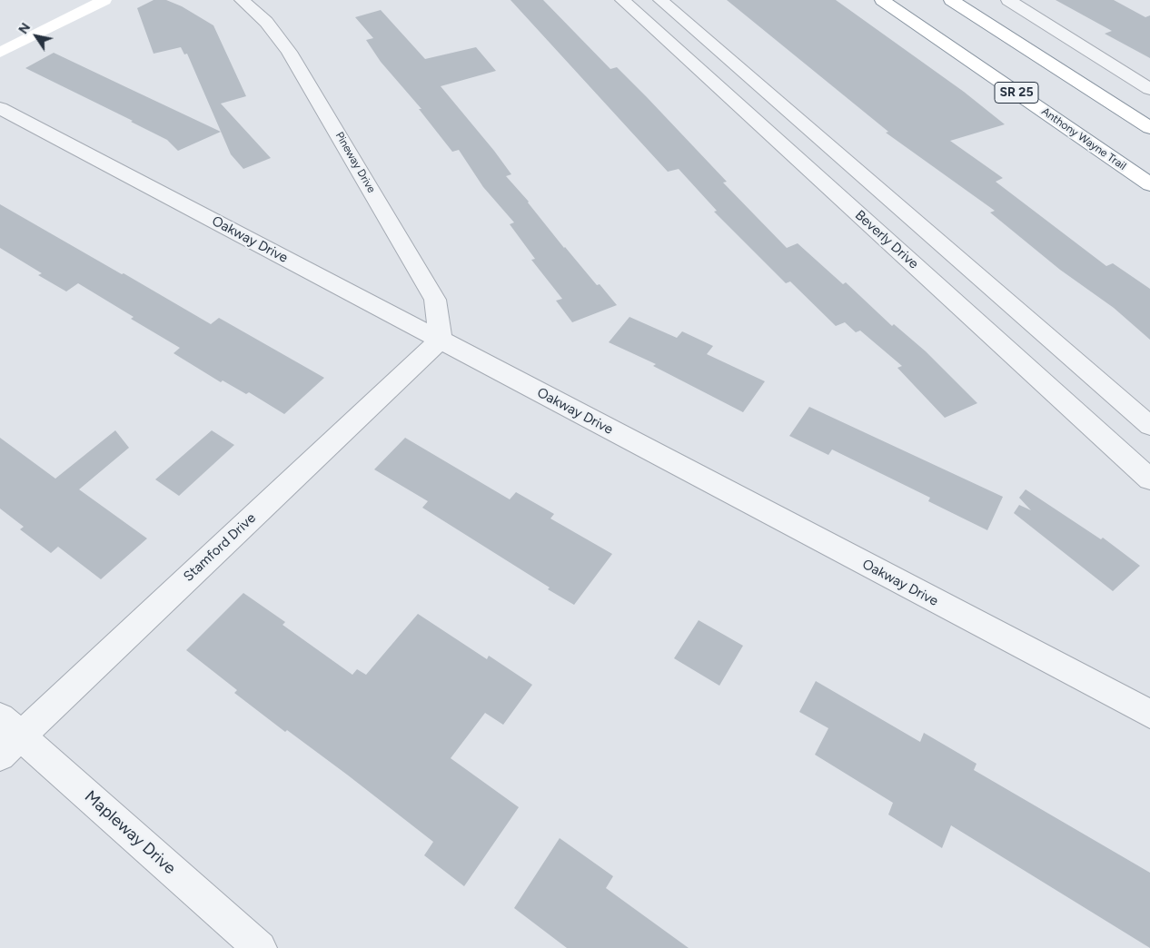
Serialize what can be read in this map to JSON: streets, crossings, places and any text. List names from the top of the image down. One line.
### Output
{"streets":{"main road":["SR 25","Anthony Wayne Trail"],"street":["Pineway Drive","Oakway Drive","Beverly Drive","Stamford Drive","Mapleway Drive"]},"crossings":[["Pineway Drive","Oakway Drive"],["Pineway Drive","Stamford Drive"],["Oakway Drive","Stamford Drive"],["Stamford Drive","Mapleway Drive"]],"north":"top left"}
